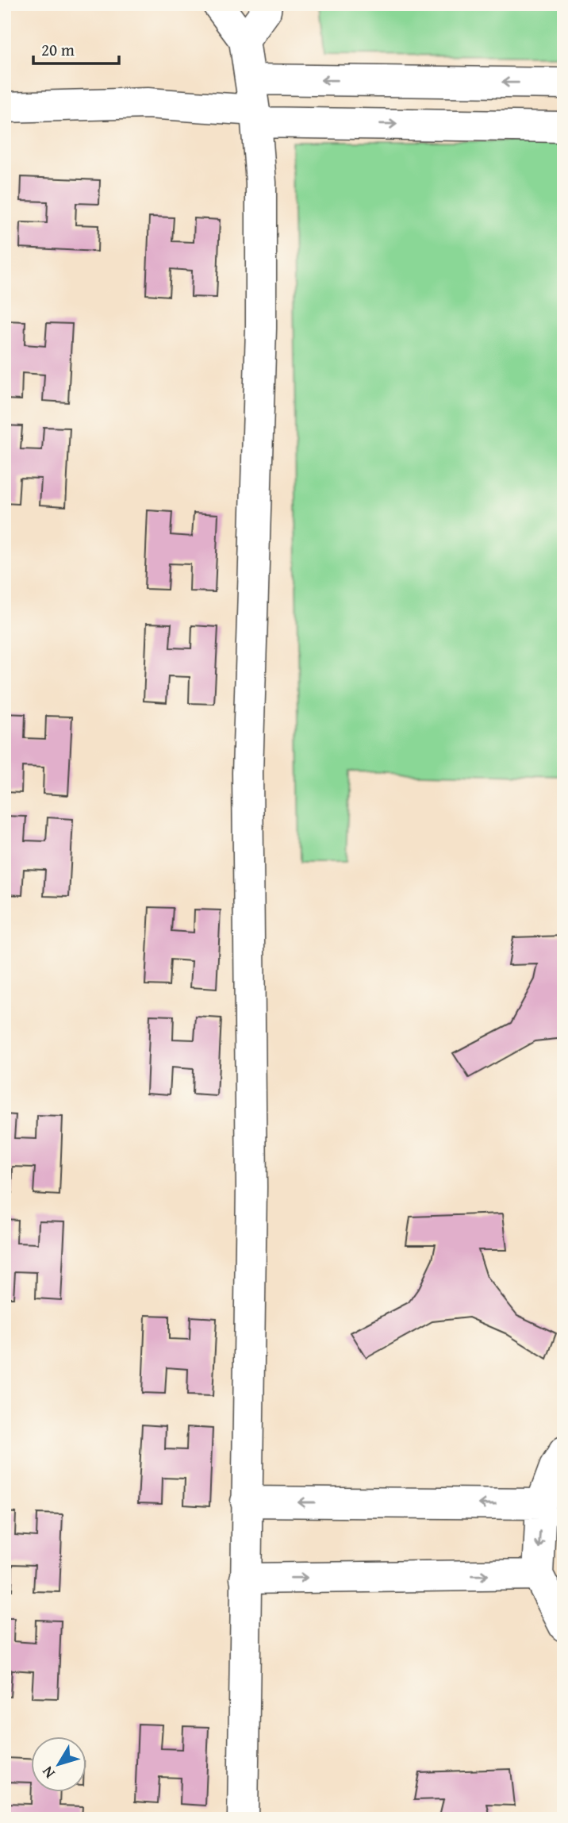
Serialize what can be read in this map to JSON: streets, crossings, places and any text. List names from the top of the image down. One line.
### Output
{"scale_bar":"20 m","north":"bottom left"}
